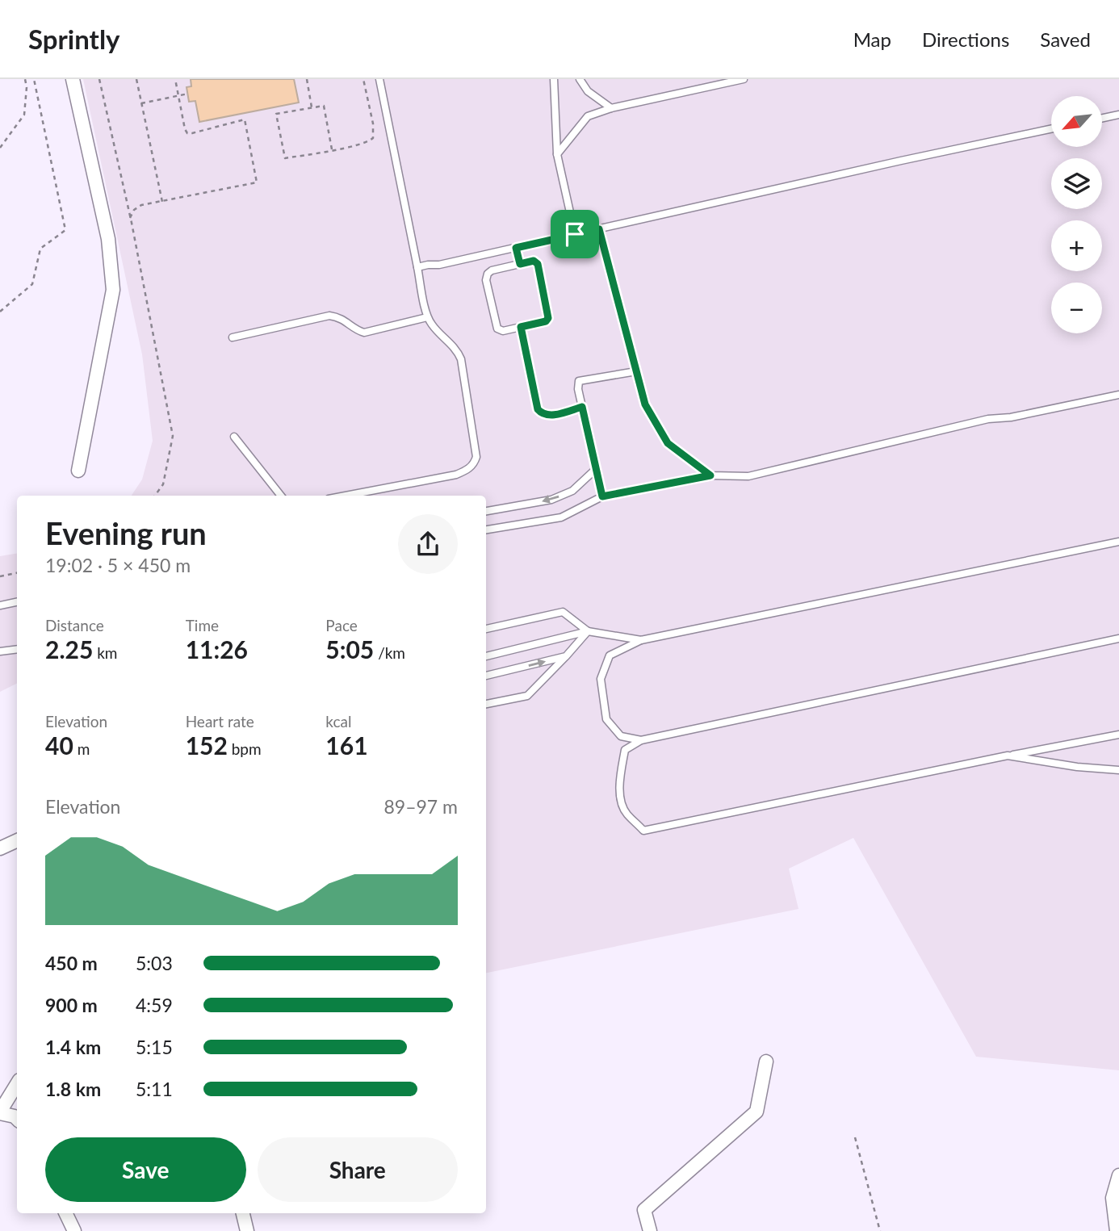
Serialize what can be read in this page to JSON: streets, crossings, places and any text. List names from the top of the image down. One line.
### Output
{"north":"bottom left","page":{"header":"Sprintly","nav":["Map","Directions","Saved"],"map_buttons":["+","−"],"heading":["Evening run","19:02 · 5 × 450 m"],"stats":[["Distance","2.25 km"],["Time","11:26"],["Pace","5:05 /km"],["Elevation","40 m"],["Heart rate","152 bpm"],["kcal","161"]],"chart":["Elevation","89–97 m"],"list":[{"name":"450 m","note":"5:03"},{"name":"900 m","note":"4:59"},{"name":"1.4 km","note":"5:15"},{"name":"1.8 km","note":"5:11"}],"buttons":["Save","Share"]}}
